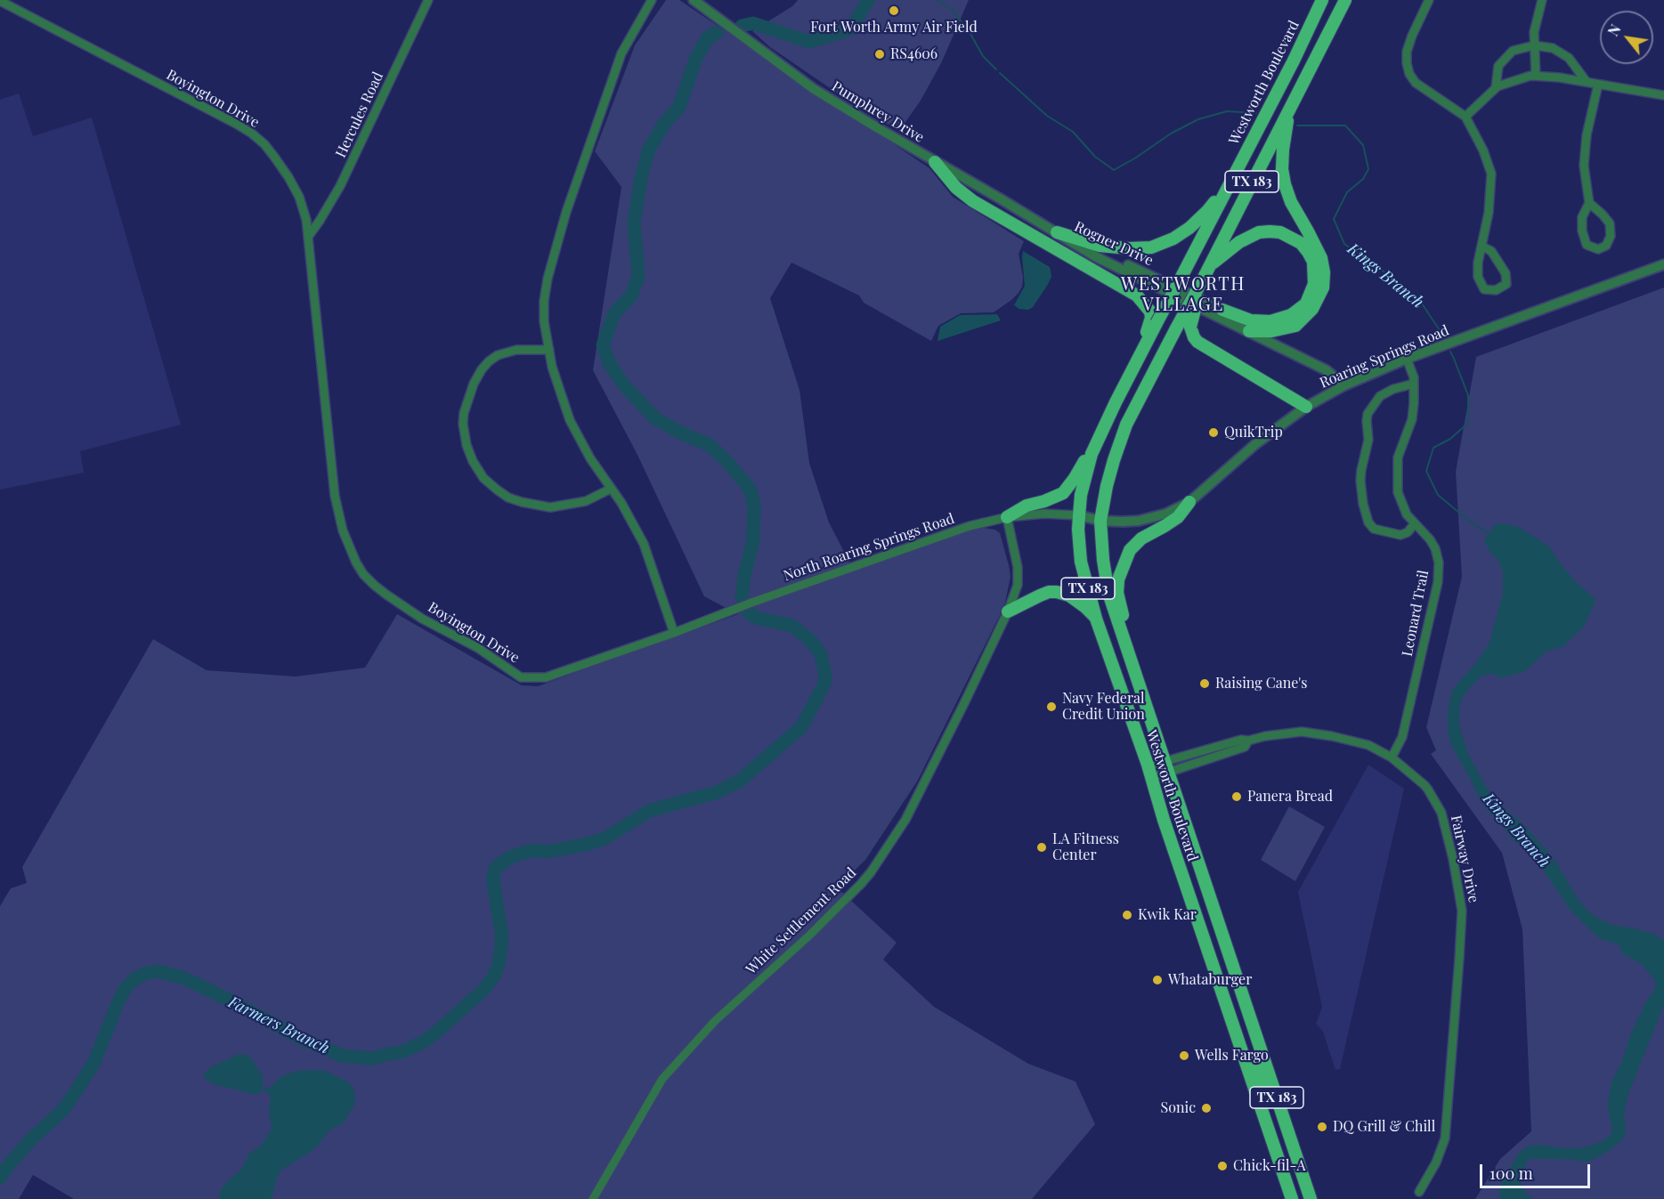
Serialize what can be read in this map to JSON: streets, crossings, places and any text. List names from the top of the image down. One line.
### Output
{"streets":{"main road":["Westworth Boulevard","TX 183"],"street":["Boyington Drive","Pumphrey Drive","Hercules Road","Rogner Drive","Roaring Springs Road","North Roaring Springs Road","Leonard Trail","Fairway Drive","White Settlement Road"]},"crossings":[["Westworth Boulevard","Roaring Springs Road"],["Westworth Boulevard","North Roaring Springs Road"],["Westworth Boulevard","Fairway Drive"],["Boyington Drive","Hercules Road"],["Boyington Drive","North Roaring Springs Road"],["Pumphrey Drive","Rogner Drive"],["Rogner Drive","Roaring Springs Road"],["Roaring Springs Road","North Roaring Springs Road"],["Roaring Springs Road","Leonard Trail"],["North Roaring Springs Road","White Settlement Road"],["Leonard Trail","Fairway Drive"]],"districts":["WESTWORTH VILLAGE"],"water":["Kings Branch","Farmers Branch"],"places":["Fort Worth Army Air Field","RS4606","QuikTrip","Raising Cane's","Navy Federal Credit Union","Panera Bread","LA Fitness Center","Kwik Kar","Whataburger","Wells Fargo","Sonic","DQ Grill & Chill","Chick-fil-A"],"scale_bar":"100 m","north":"top left"}
